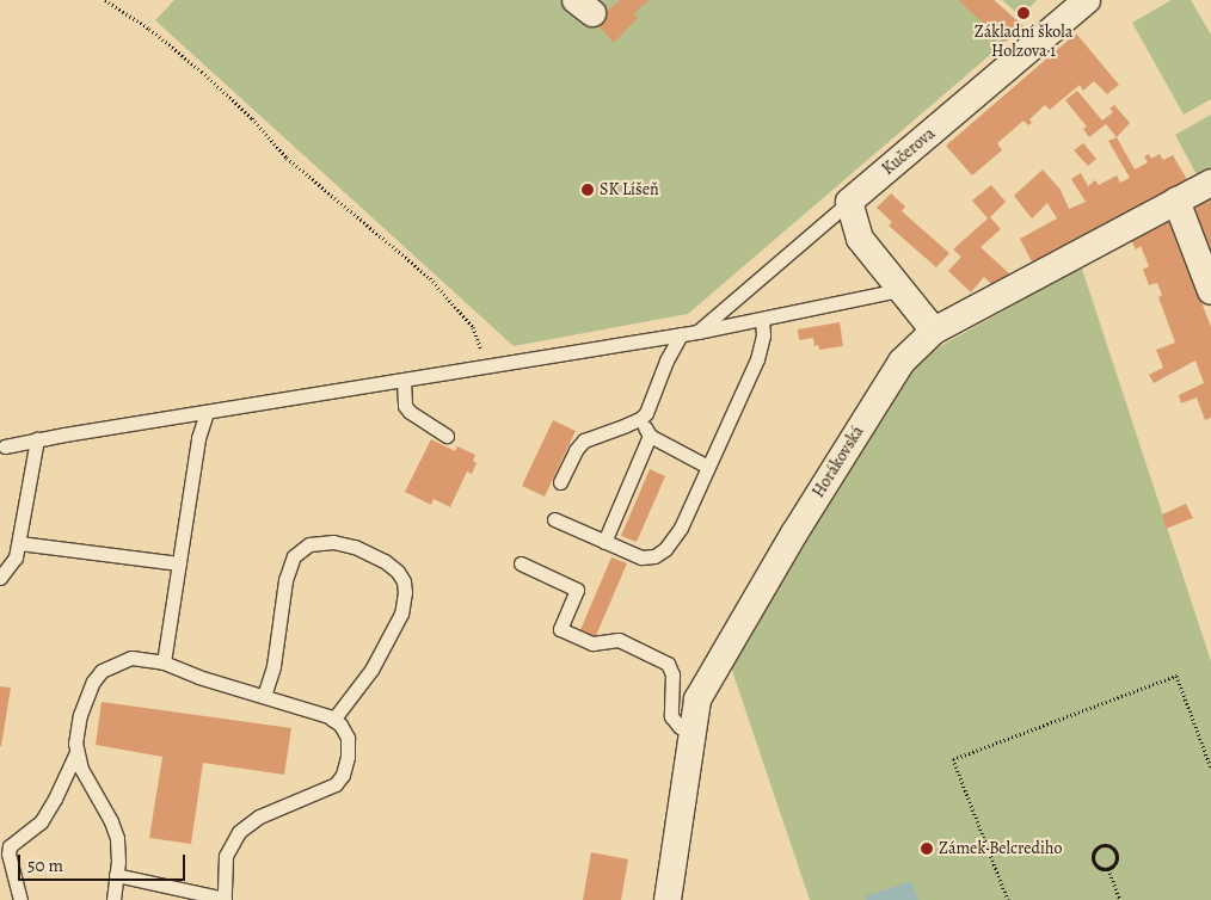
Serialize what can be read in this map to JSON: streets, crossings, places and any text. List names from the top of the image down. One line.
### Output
{"streets":{"street":["Kučerova","Horákovská"]},"places":["Základní škola Holzova 1","SK Líšeň","Zámek Belcrediho"],"scale_bar":"50 m"}
